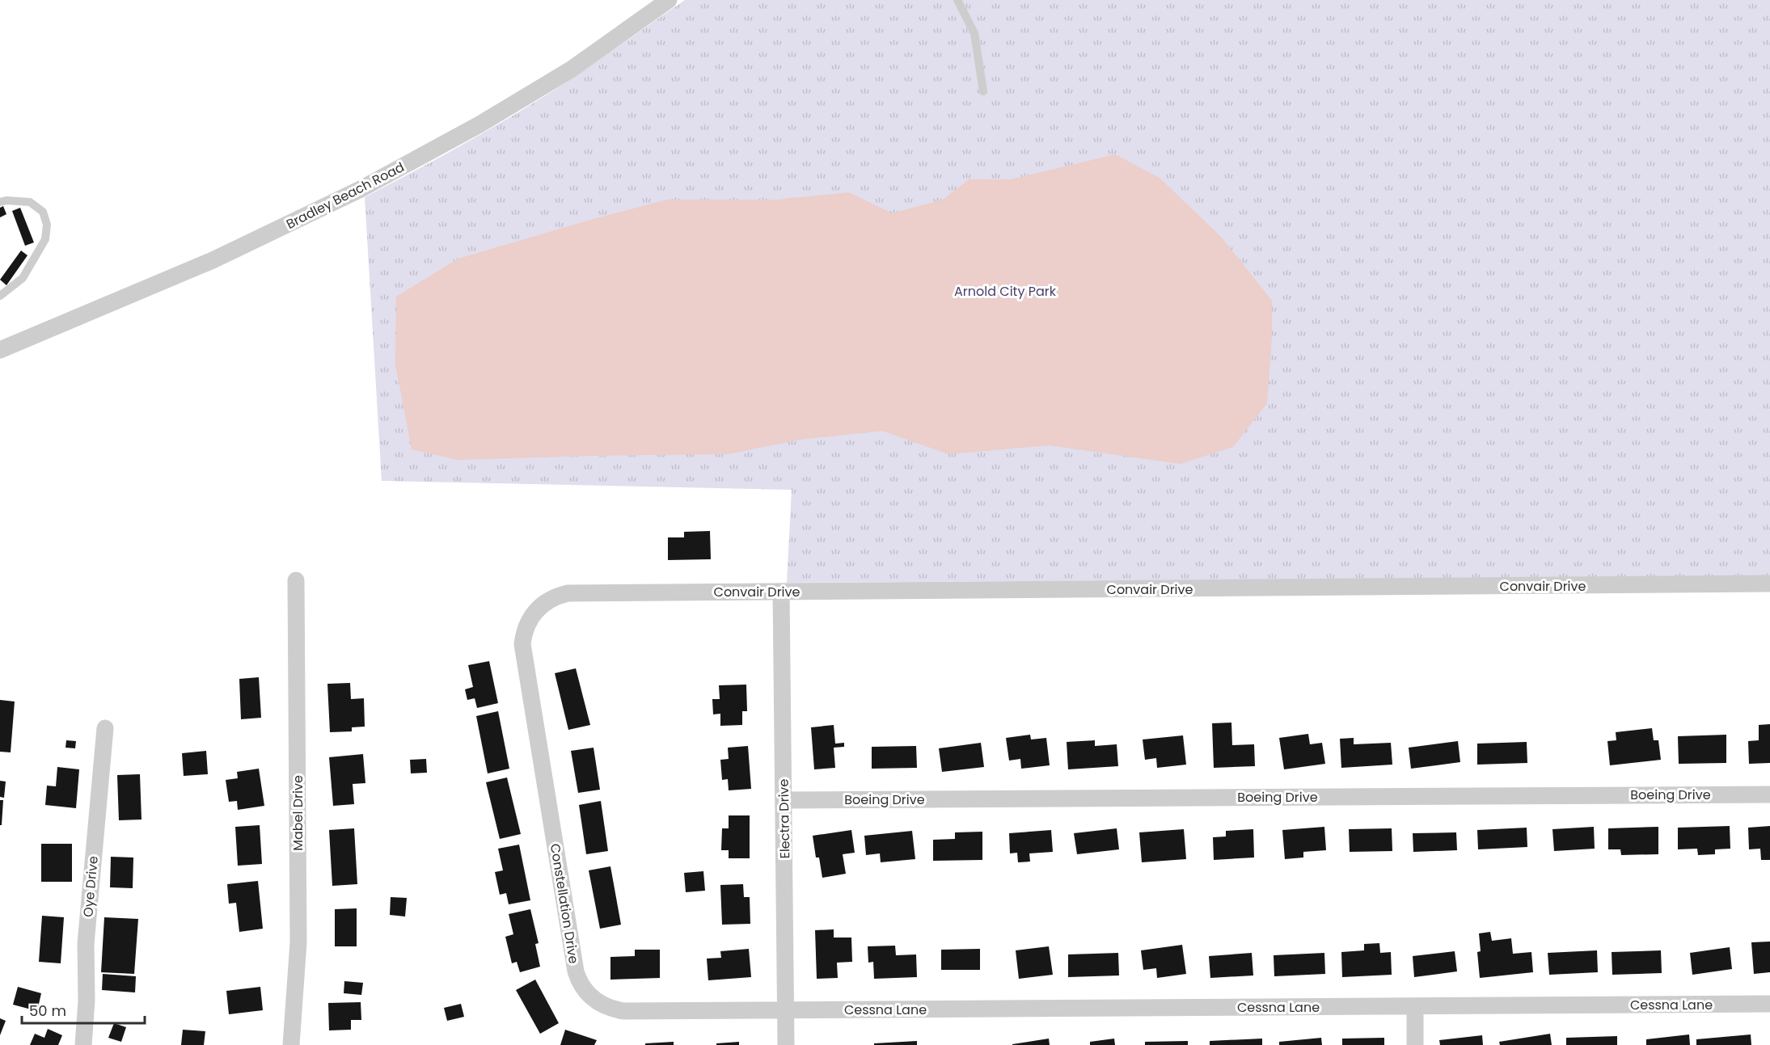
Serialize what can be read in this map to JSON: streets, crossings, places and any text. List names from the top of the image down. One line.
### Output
{"streets":{"street":["Bradley Beach Road","Convair Drive","Boeing Drive","Mabel Drive","Electra Drive","Oye Drive","Constellation Drive","Cessna Lane"]},"crossings":[["Convair Drive","Electra Drive"],["Convair Drive","Constellation Drive"],["Boeing Drive","Electra Drive"],["Electra Drive","Constellation Drive"],["Electra Drive","Cessna Lane"],["Constellation Drive","Cessna Lane"]],"parks":["Arnold City Park"],"scale_bar":"50 m"}
